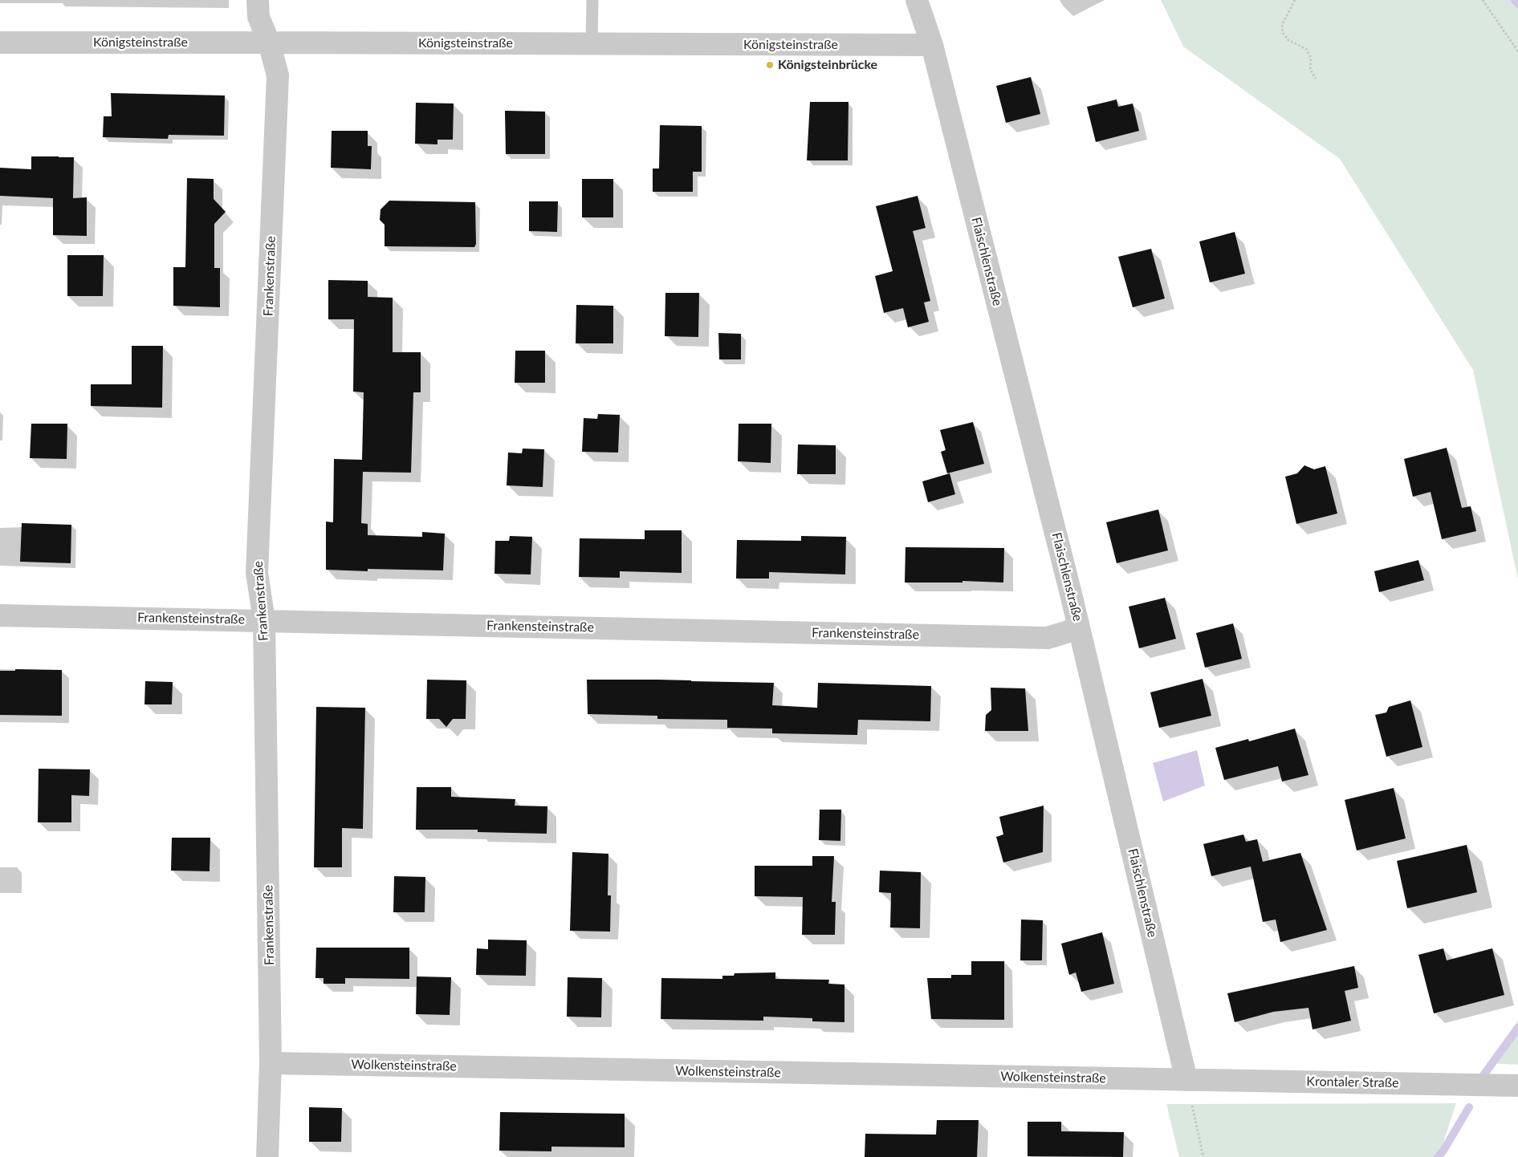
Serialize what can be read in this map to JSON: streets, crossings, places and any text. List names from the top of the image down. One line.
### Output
{"streets":{"street":["Königsteinstraße","Flaischlenstraße","Frankenstraße","Frankensteinstraße","Wolkensteinstraße","Krontaler Straße"]},"crossings":[["Königsteinstraße","Flaischlenstraße"],["Königsteinstraße","Frankenstraße"],["Flaischlenstraße","Frankensteinstraße"],["Flaischlenstraße","Wolkensteinstraße"],["Flaischlenstraße","Krontaler Straße"],["Frankenstraße","Frankensteinstraße"],["Frankenstraße","Wolkensteinstraße"],["Wolkensteinstraße","Krontaler Straße"]],"places":["Königsteinbrücke"]}
